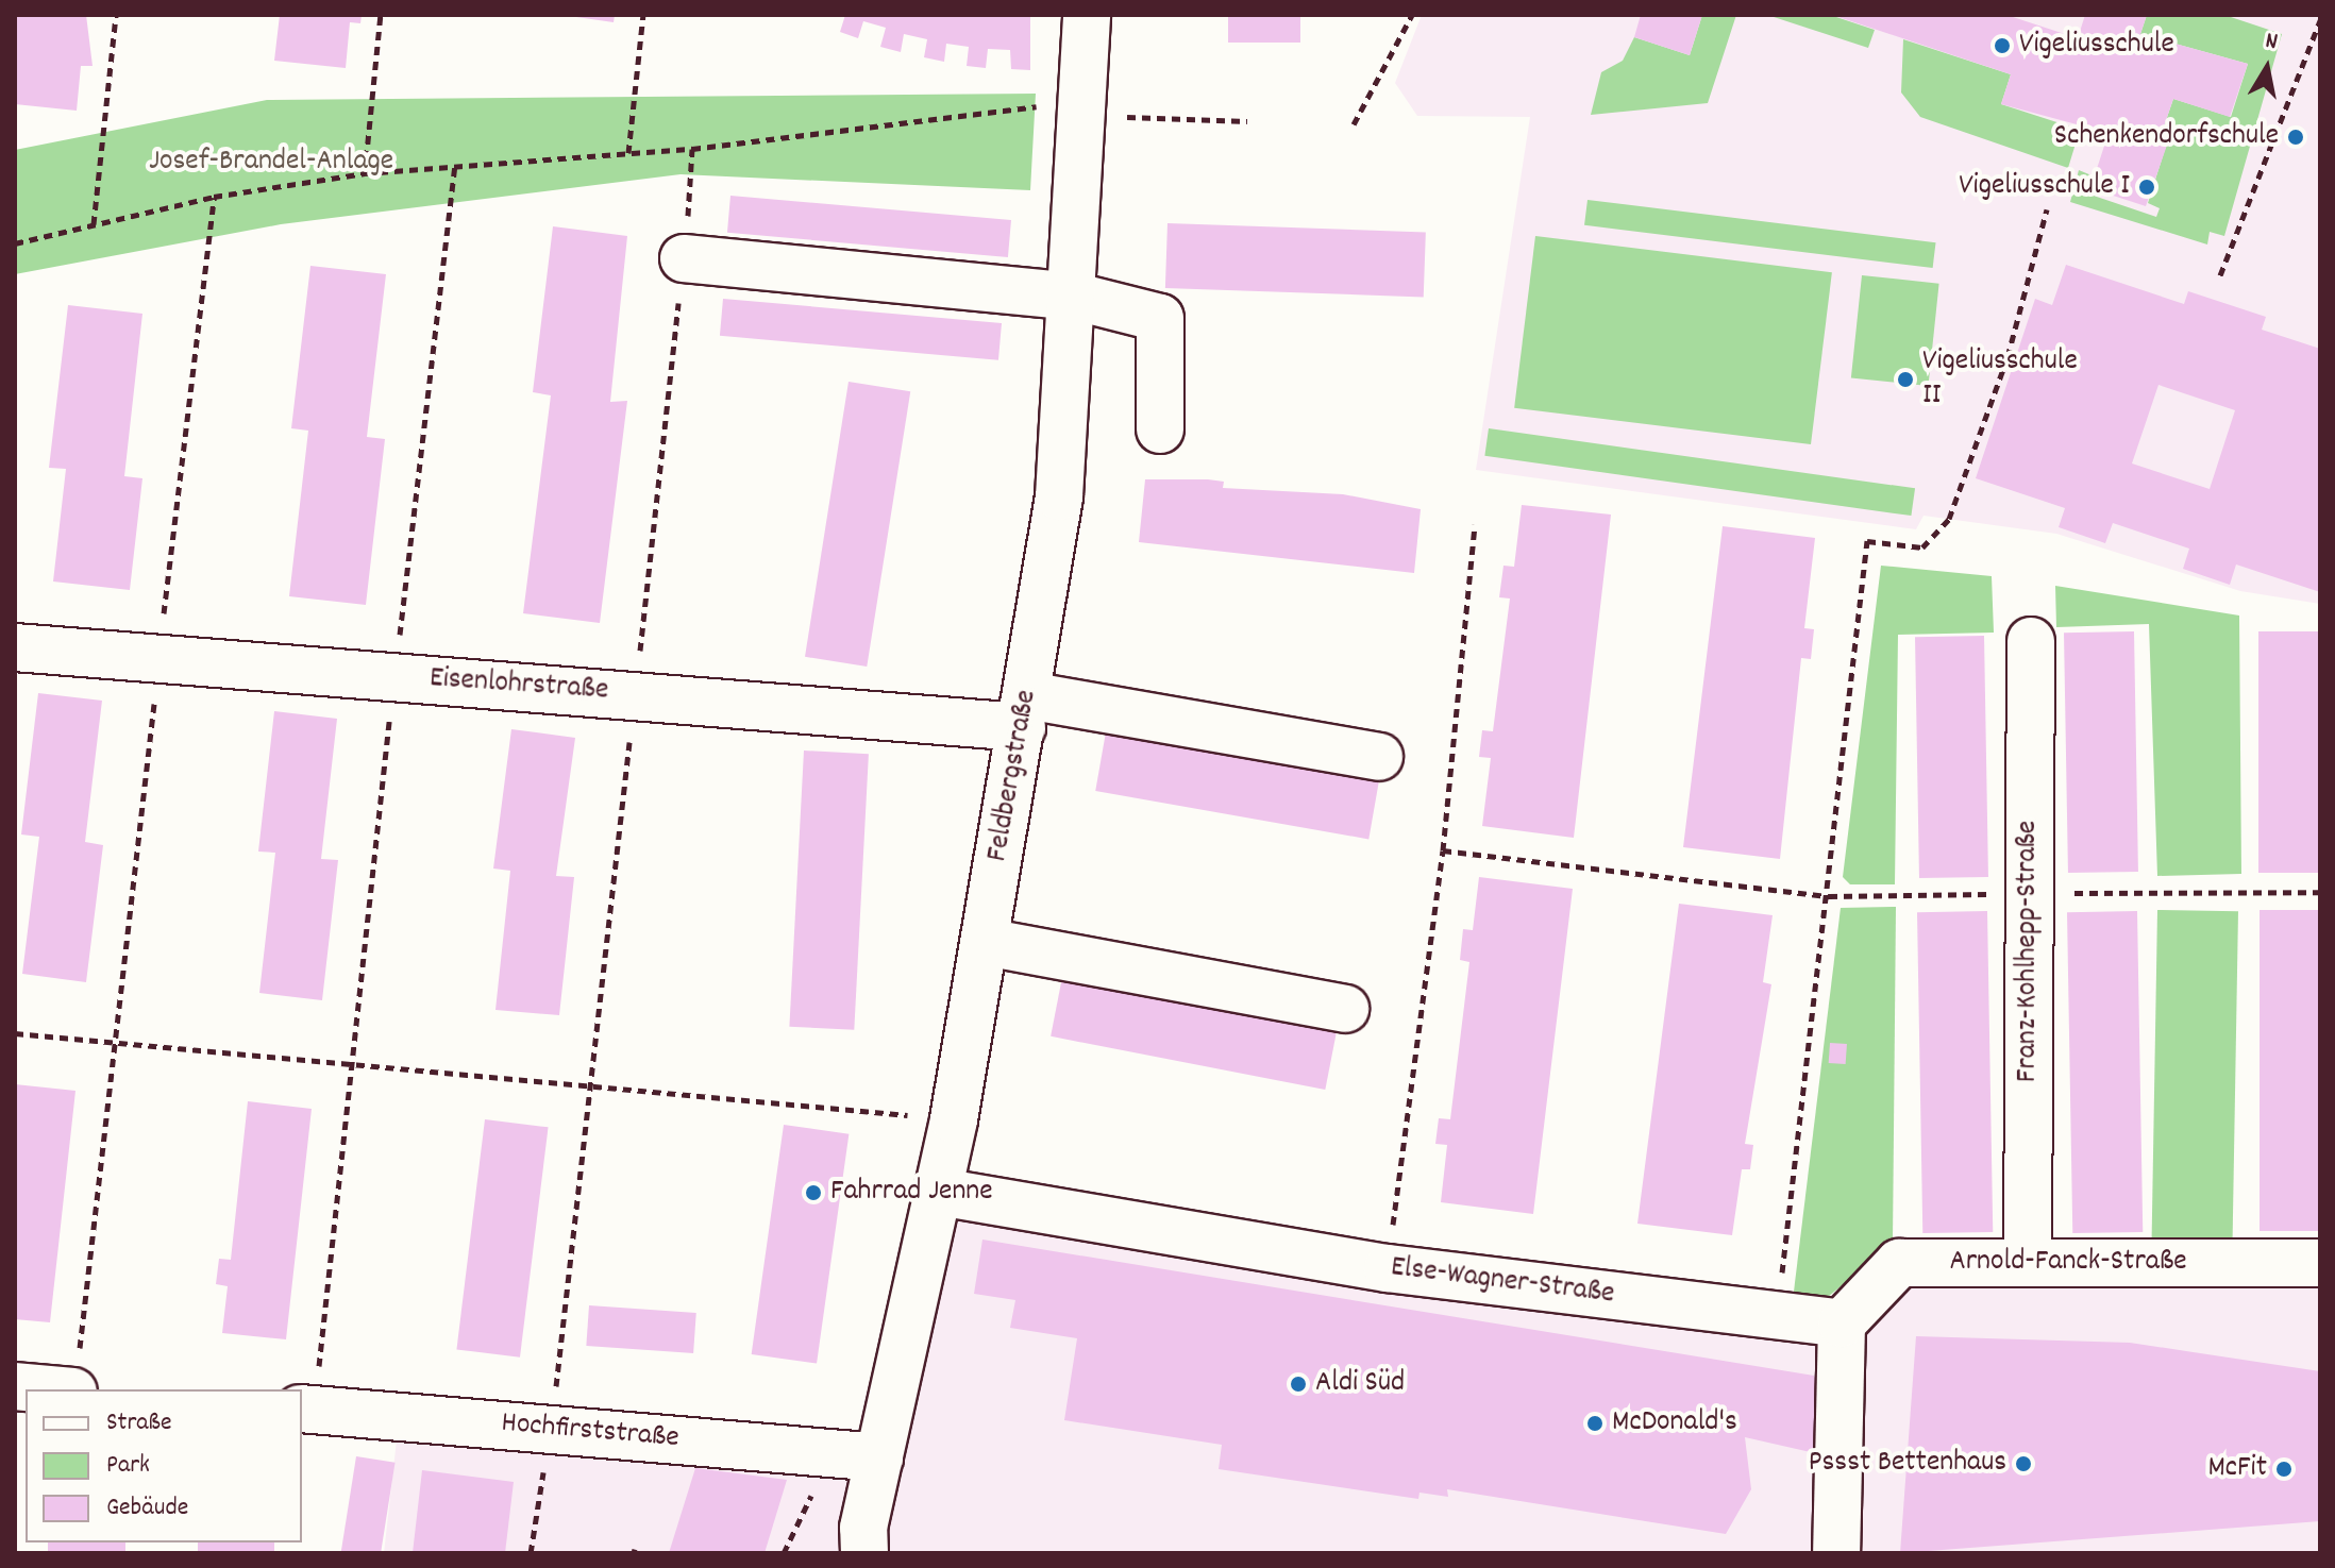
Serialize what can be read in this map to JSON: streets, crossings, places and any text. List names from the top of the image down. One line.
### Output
{"streets":{"street":["Eisenlohrstraße","Feldbergstraße","Franz-Kohlhepp-Straße","Arnold-Fanck-Straße","Else-Wagner-Straße","Hochfirststraße"]},"crossings":[["Eisenlohrstraße","Feldbergstraße"],["Feldbergstraße","Else-Wagner-Straße"],["Feldbergstraße","Hochfirststraße"],["Franz-Kohlhepp-Straße","Arnold-Fanck-Straße"],["Arnold-Fanck-Straße","Else-Wagner-Straße"]],"parks":["Josef-Brandel-Anlage"],"places":["Vigeliusschule","Schenkendorfschule","Vigeliusschule I","Vigeliusschule II","Fahrrad Jenne","Aldi Süd","McDonald's","Pssst Bettenhaus","McFit"],"legend":["Straße","Park","Gebäude"],"north":"top"}
